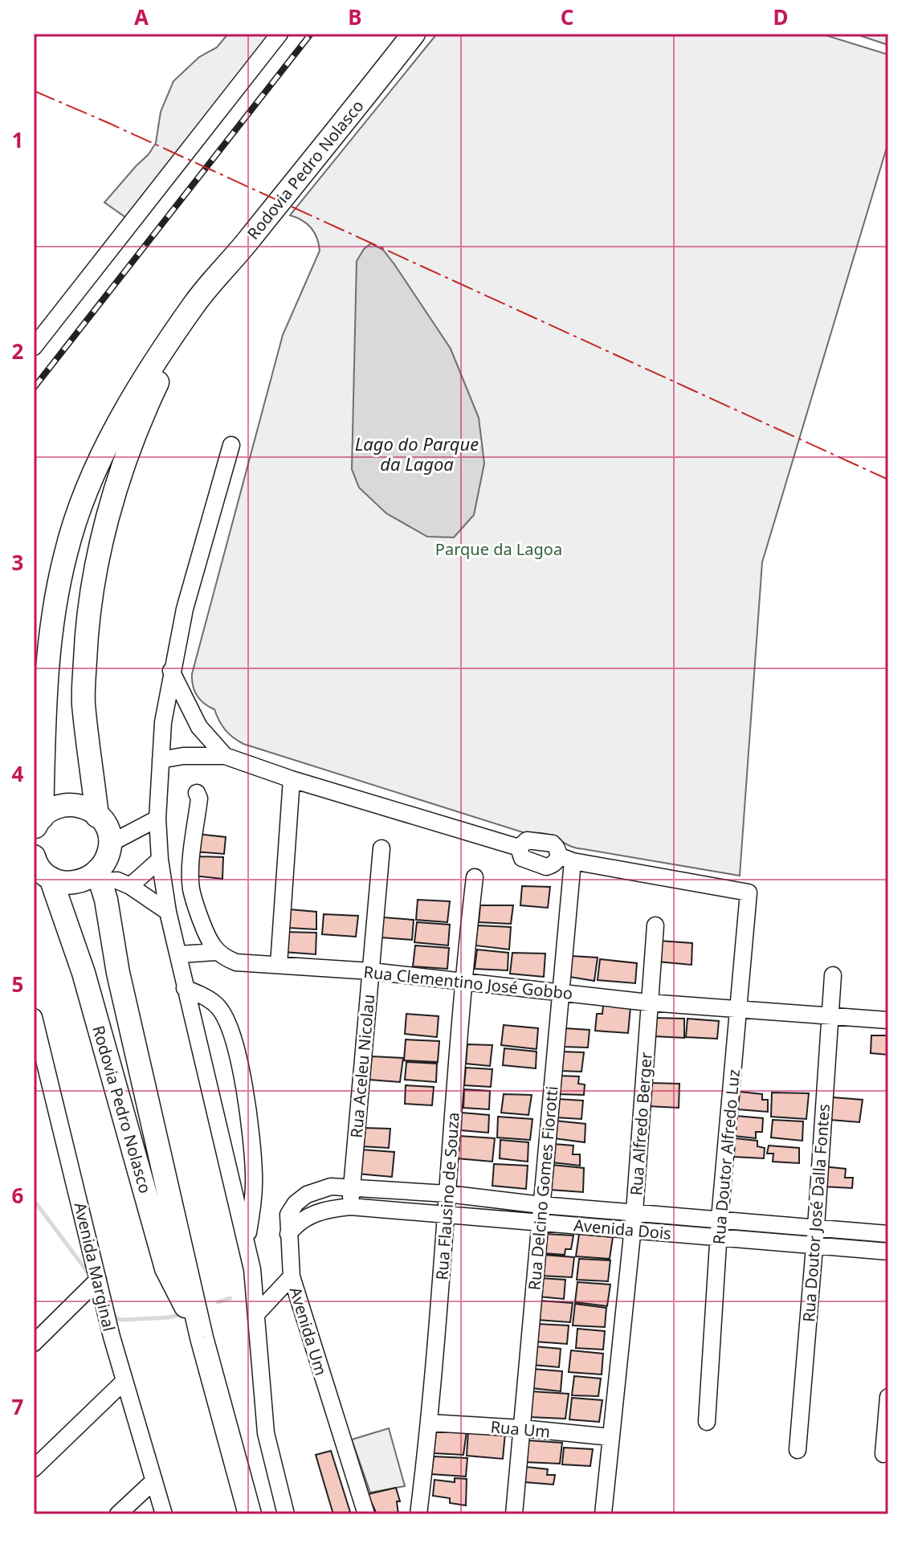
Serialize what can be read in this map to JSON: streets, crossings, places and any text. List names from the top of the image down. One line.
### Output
{"streets":{"highway":["Rodovia Pedro Nolasco"],"street":["Rua Clementino José Gobbo","Rua Aceleu Nicolau","Rua Alfredo Berger","Rua Doutor Alfredo Luz","Rua Delcino Gomes Fiorotti","Rua Flausino de Souza","Rua Doutor José Dalla Fontes","Avenida Dois","Avenida Marginal","Avenida Um","Rua Um"]},"crossings":[["Rua Clementino José Gobbo","Rua Aceleu Nicolau"],["Rua Clementino José Gobbo","Rua Alfredo Berger"],["Rua Clementino José Gobbo","Rua Doutor Alfredo Luz"],["Rua Clementino José Gobbo","Rua Delcino Gomes Fiorotti"],["Rua Clementino José Gobbo","Rua Flausino de Souza"],["Rua Clementino José Gobbo","Rua Doutor José Dalla Fontes"],["Rua Aceleu Nicolau","Avenida Dois"],["Rua Aceleu Nicolau","Avenida Um"],["Rua Alfredo Berger","Avenida Dois"],["Rua Alfredo Berger","Rua Um"],["Rua Doutor Alfredo Luz","Rua Delcino Gomes Fiorotti"],["Rua Doutor Alfredo Luz","Avenida Dois"],["Rua Delcino Gomes Fiorotti","Avenida Dois"],["Rua Delcino Gomes Fiorotti","Rua Um"],["Rua Flausino de Souza","Avenida Dois"],["Rua Flausino de Souza","Rua Um"],["Rua Doutor José Dalla Fontes","Avenida Dois"],["Avenida Dois","Avenida Um"]],"water":["Lago do Parque da Lagoa"],"parks":["Parque da Lagoa"],"grid":{"columns":["A","B","C","D"],"rows":["1","2","3","4","5","6","7"]}}
